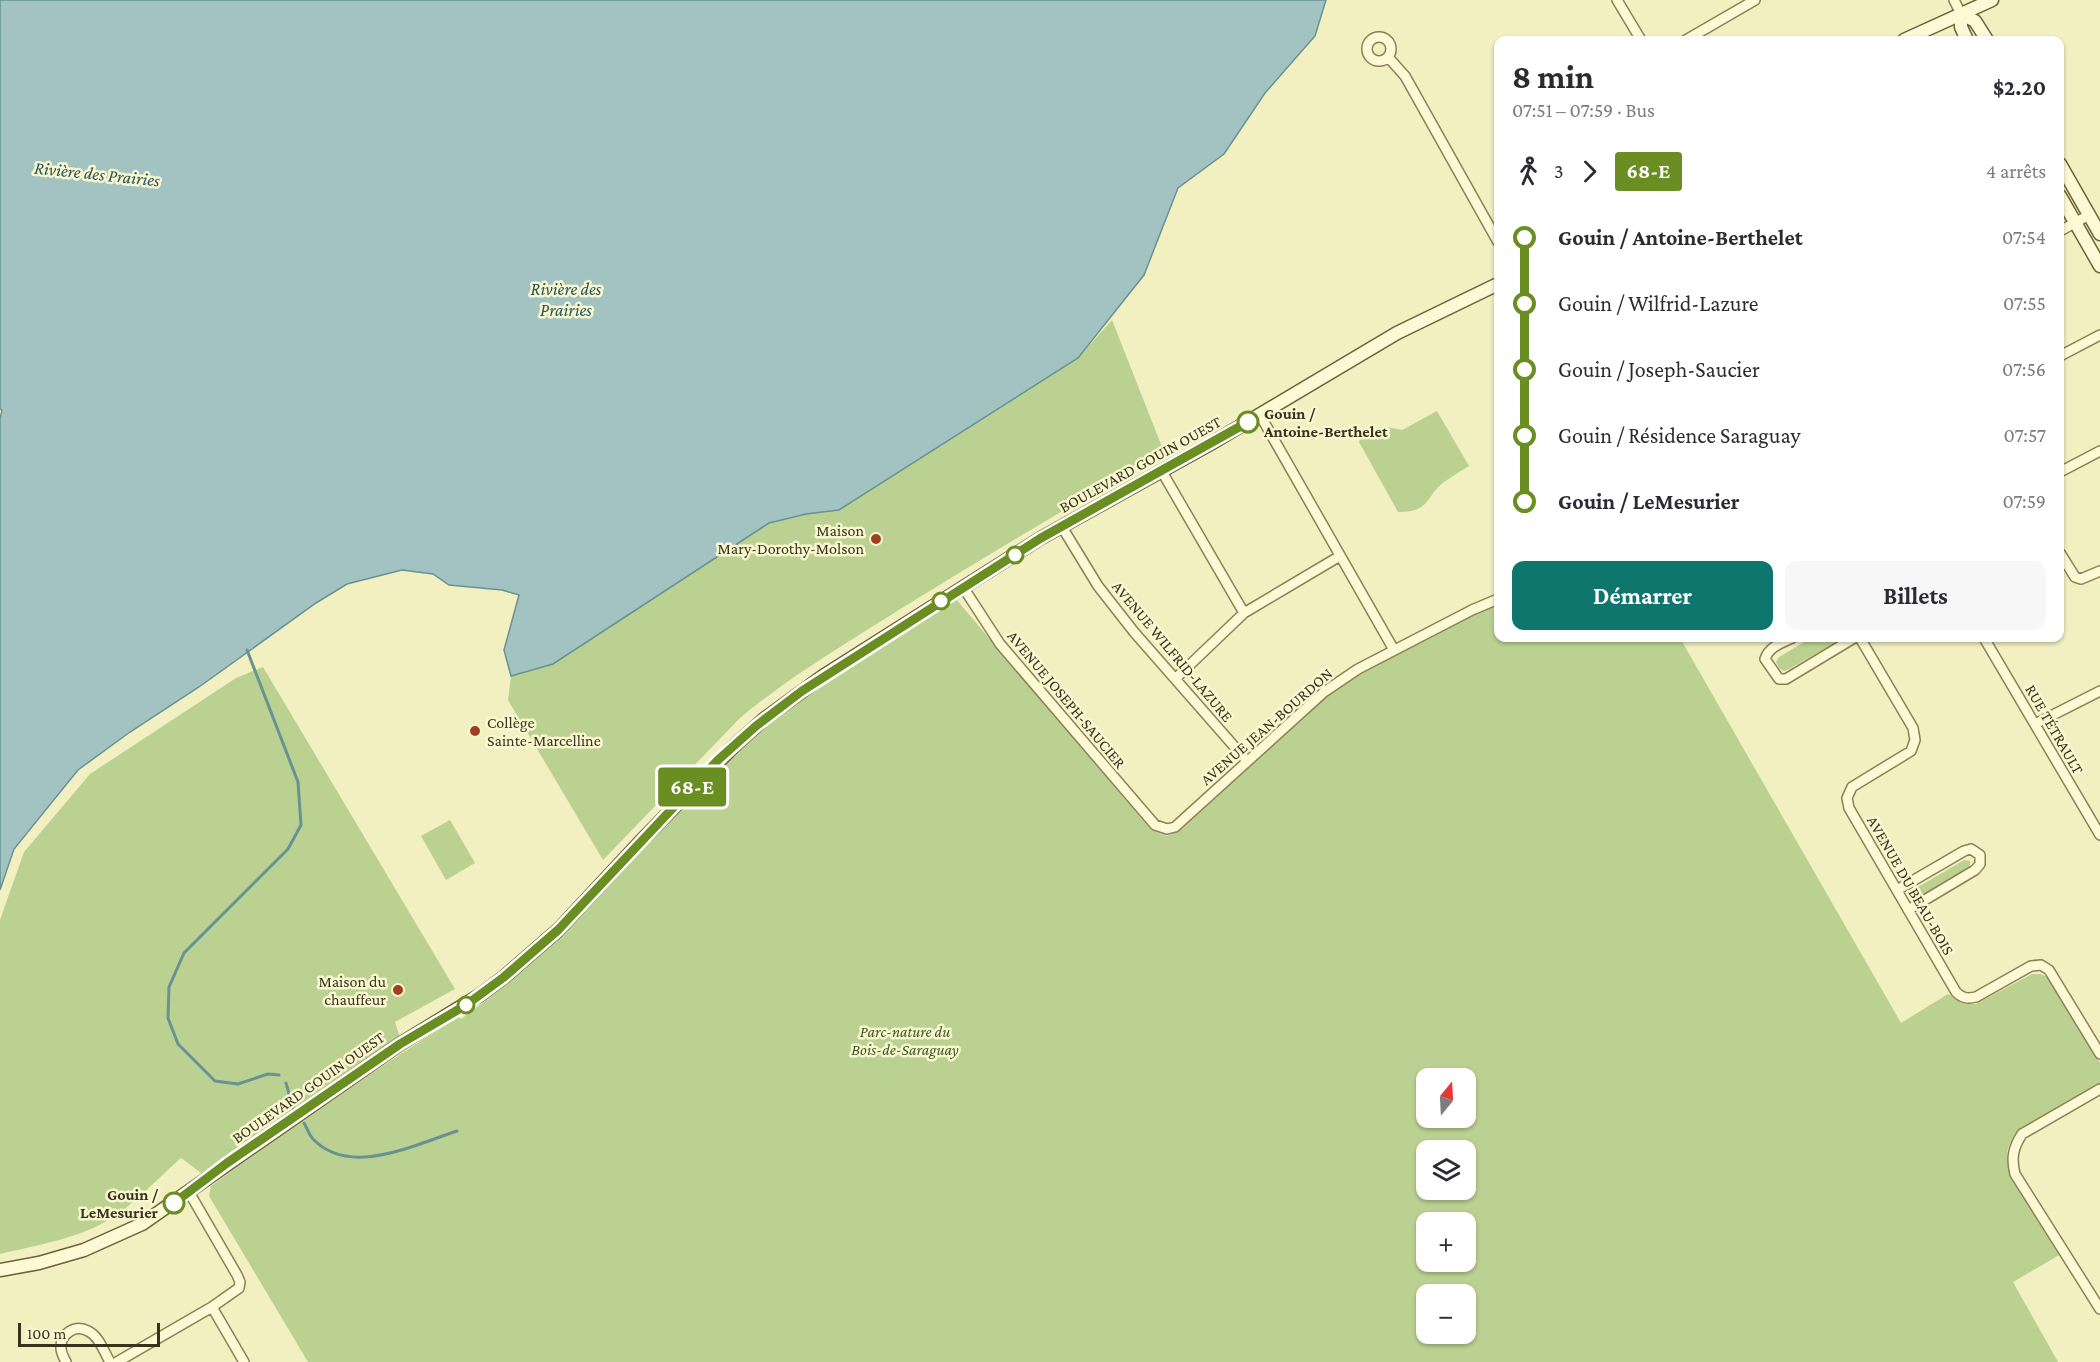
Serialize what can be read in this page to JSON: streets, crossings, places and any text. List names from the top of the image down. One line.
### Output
{"streets":{"street":["BOULEVARD GOUIN OUEST","AVENUE WILFRID-LAZURE","AVENUE JOSEPH-SAUCIER","AVENUE JEAN-BOURDON","RUE TÉTRAULT","AVENUE DU BEAU-BOIS"]},"crossings":[["BOULEVARD GOUIN OUEST","AVENUE WILFRID-LAZURE"],["BOULEVARD GOUIN OUEST","AVENUE JOSEPH-SAUCIER"],["AVENUE WILFRID-LAZURE","AVENUE JEAN-BOURDON"],["AVENUE JOSEPH-SAUCIER","AVENUE JEAN-BOURDON"]],"water":["Rivière des Prairies"],"parks":["Parc-nature du Bois-de-Saraguay"],"places":["Gouin / Antoine-Berthelet","Maison Mary-Dorothy-Molson","Collège Sainte-Marcelline","Maison du chauffeur","Gouin / LeMesurier"],"lines":["bus line 68-E"],"scale_bar":"100 m","north":"top","page":{"on_map":"68-E","heading":["8 min","07:51 – 07:59 · Bus","$2.20"],"legs":["3","68-E","4 arrêts"],"list":[{"name":"Gouin / Antoine-Berthelet","value":"07:54"},{"name":"Gouin / Wilfrid-Lazure","value":"07:55"},{"name":"Gouin / Joseph-Saucier","value":"07:56"},{"name":"Gouin / Résidence Saraguay","value":"07:57"},{"name":"Gouin / LeMesurier","value":"07:59"}],"buttons":["Démarrer","Billets"],"map_buttons":["+","−"],"scale":"100 m"}}
